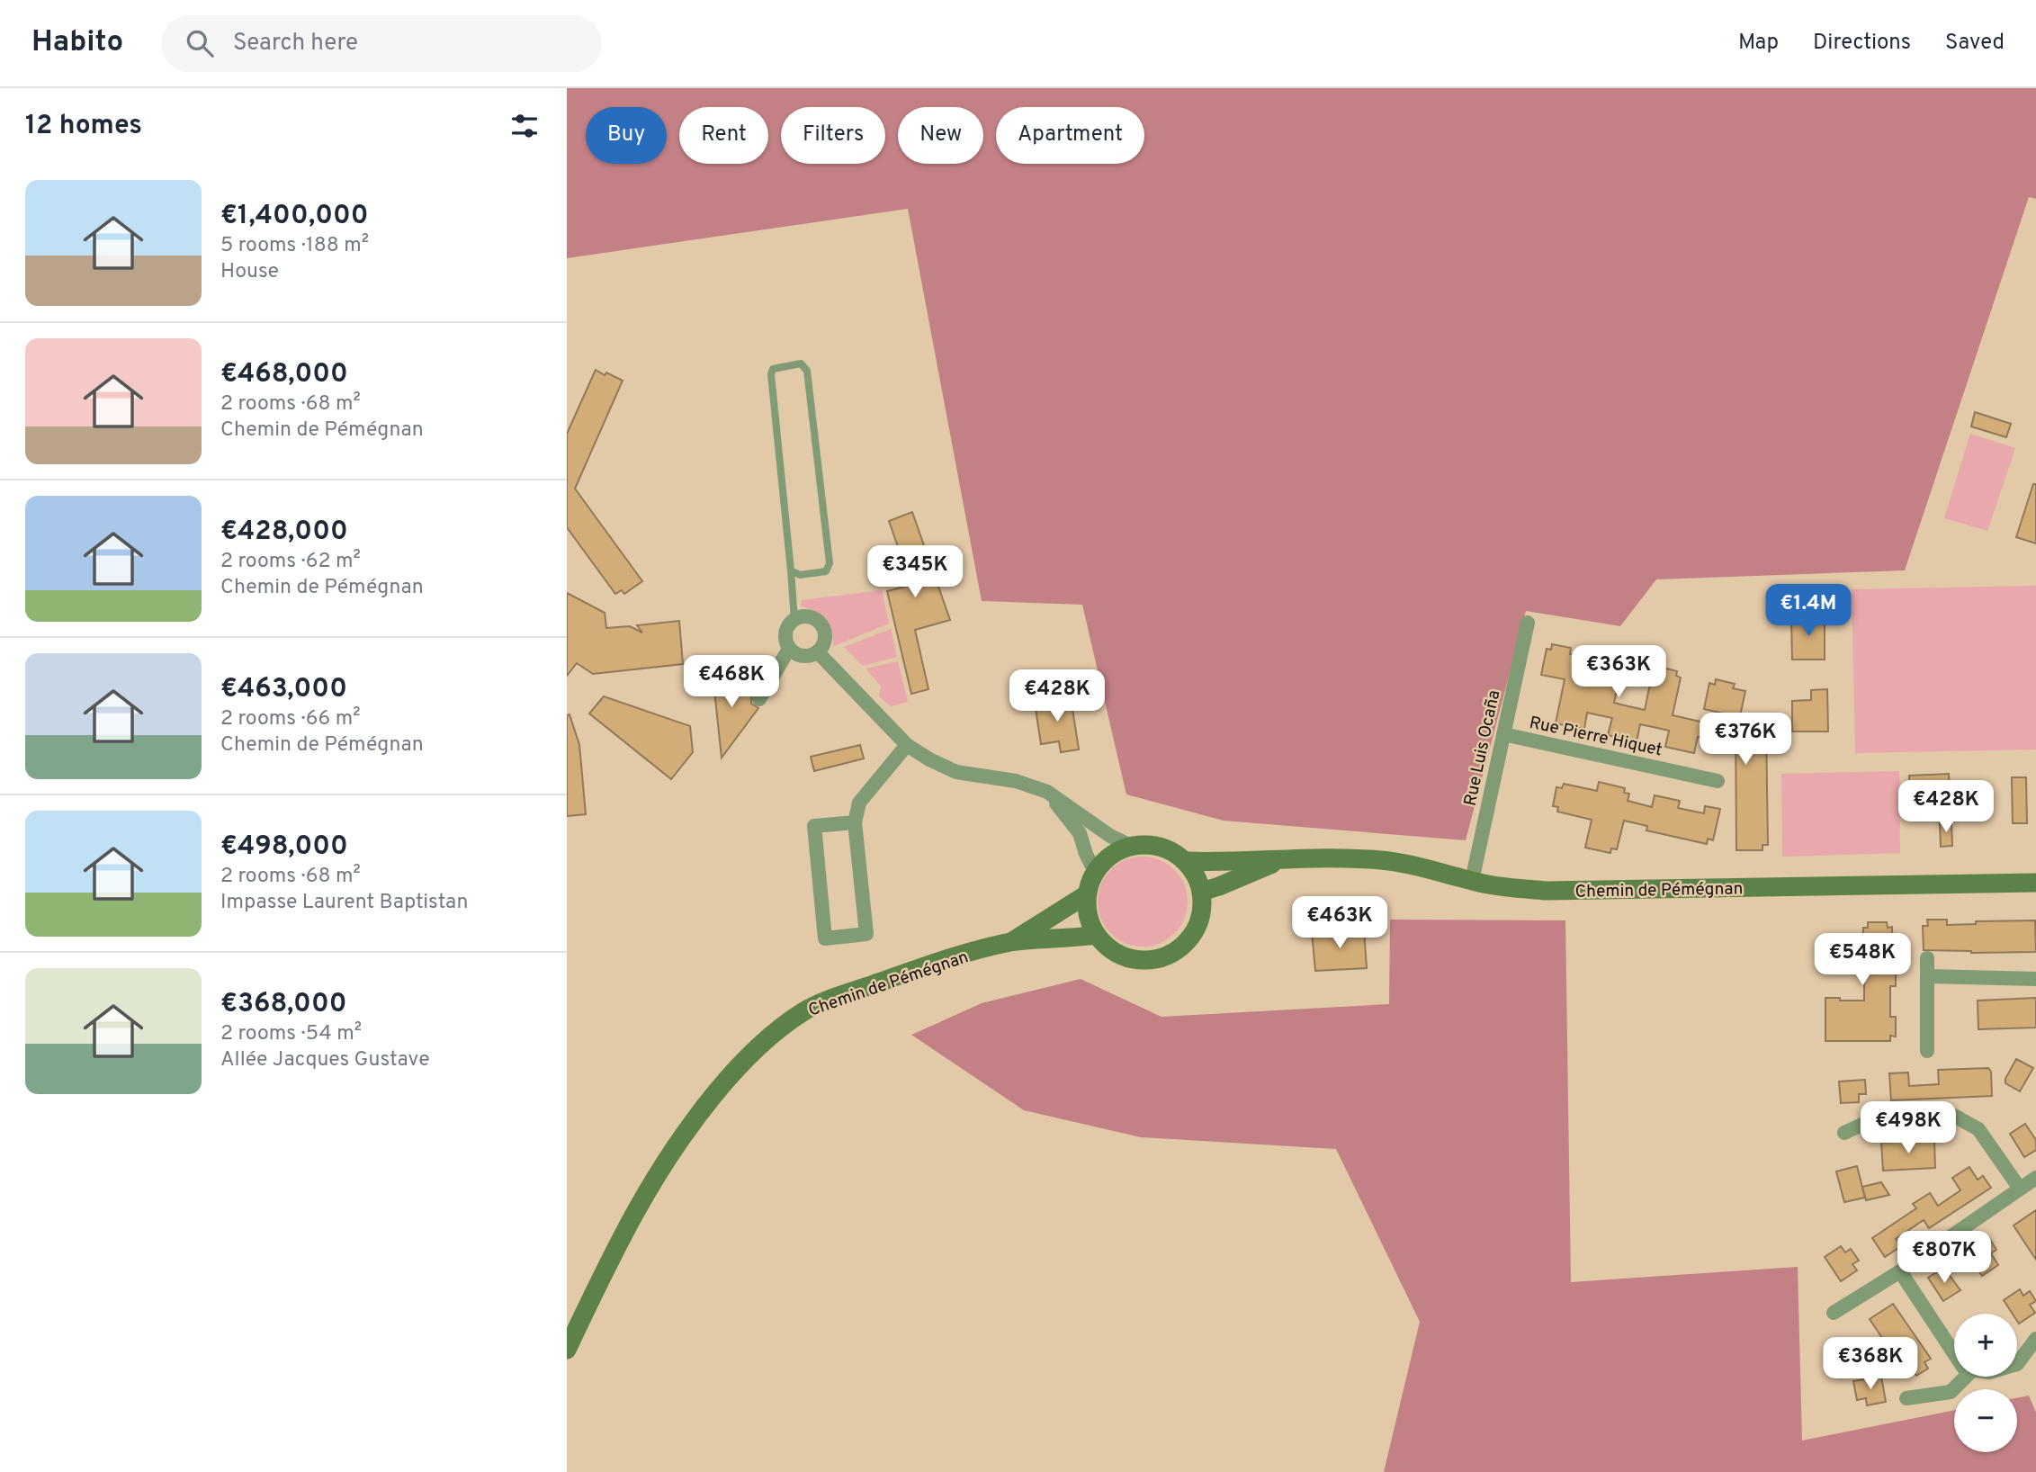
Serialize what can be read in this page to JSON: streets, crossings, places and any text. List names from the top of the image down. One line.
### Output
{"streets":{"street":["Rue Pierre Hiquet","Rue Luis Ocaña","Chemin de Pémégnan"]},"crossings":[["Rue Pierre Hiquet","Rue Luis Ocaña"],["Rue Luis Ocaña","Chemin de Pémégnan"]],"page":{"header":"Habito","search":"Search here","nav":["Map","Directions","Saved"],"heading":"12 homes","chip":["Buy","Rent","Filters","New","Apartment"],"list":[{"name":"€1,400,000","note":"5 rooms · 188 m² · House"},{"name":"€468,000","note":"2 rooms · 68 m² · Chemin de Pémégnan"},{"name":"€428,000","note":"2 rooms · 62 m² · Chemin de Pémégnan"},{"name":"€463,000","note":"2 rooms · 66 m² · Chemin de Pémégnan"},{"name":"€498,000","note":"2 rooms · 68 m² · Impasse Laurent Baptistan"},{"name":"€368,000","note":"2 rooms · 54 m² · Allée Jacques Gustave"}],"price":["€345K","€1.4M","€363K","€468K","€428K","€376K","€428K","€463K","€548K","€498K","€807K","€368K"],"map_buttons":["+","−"]}}
